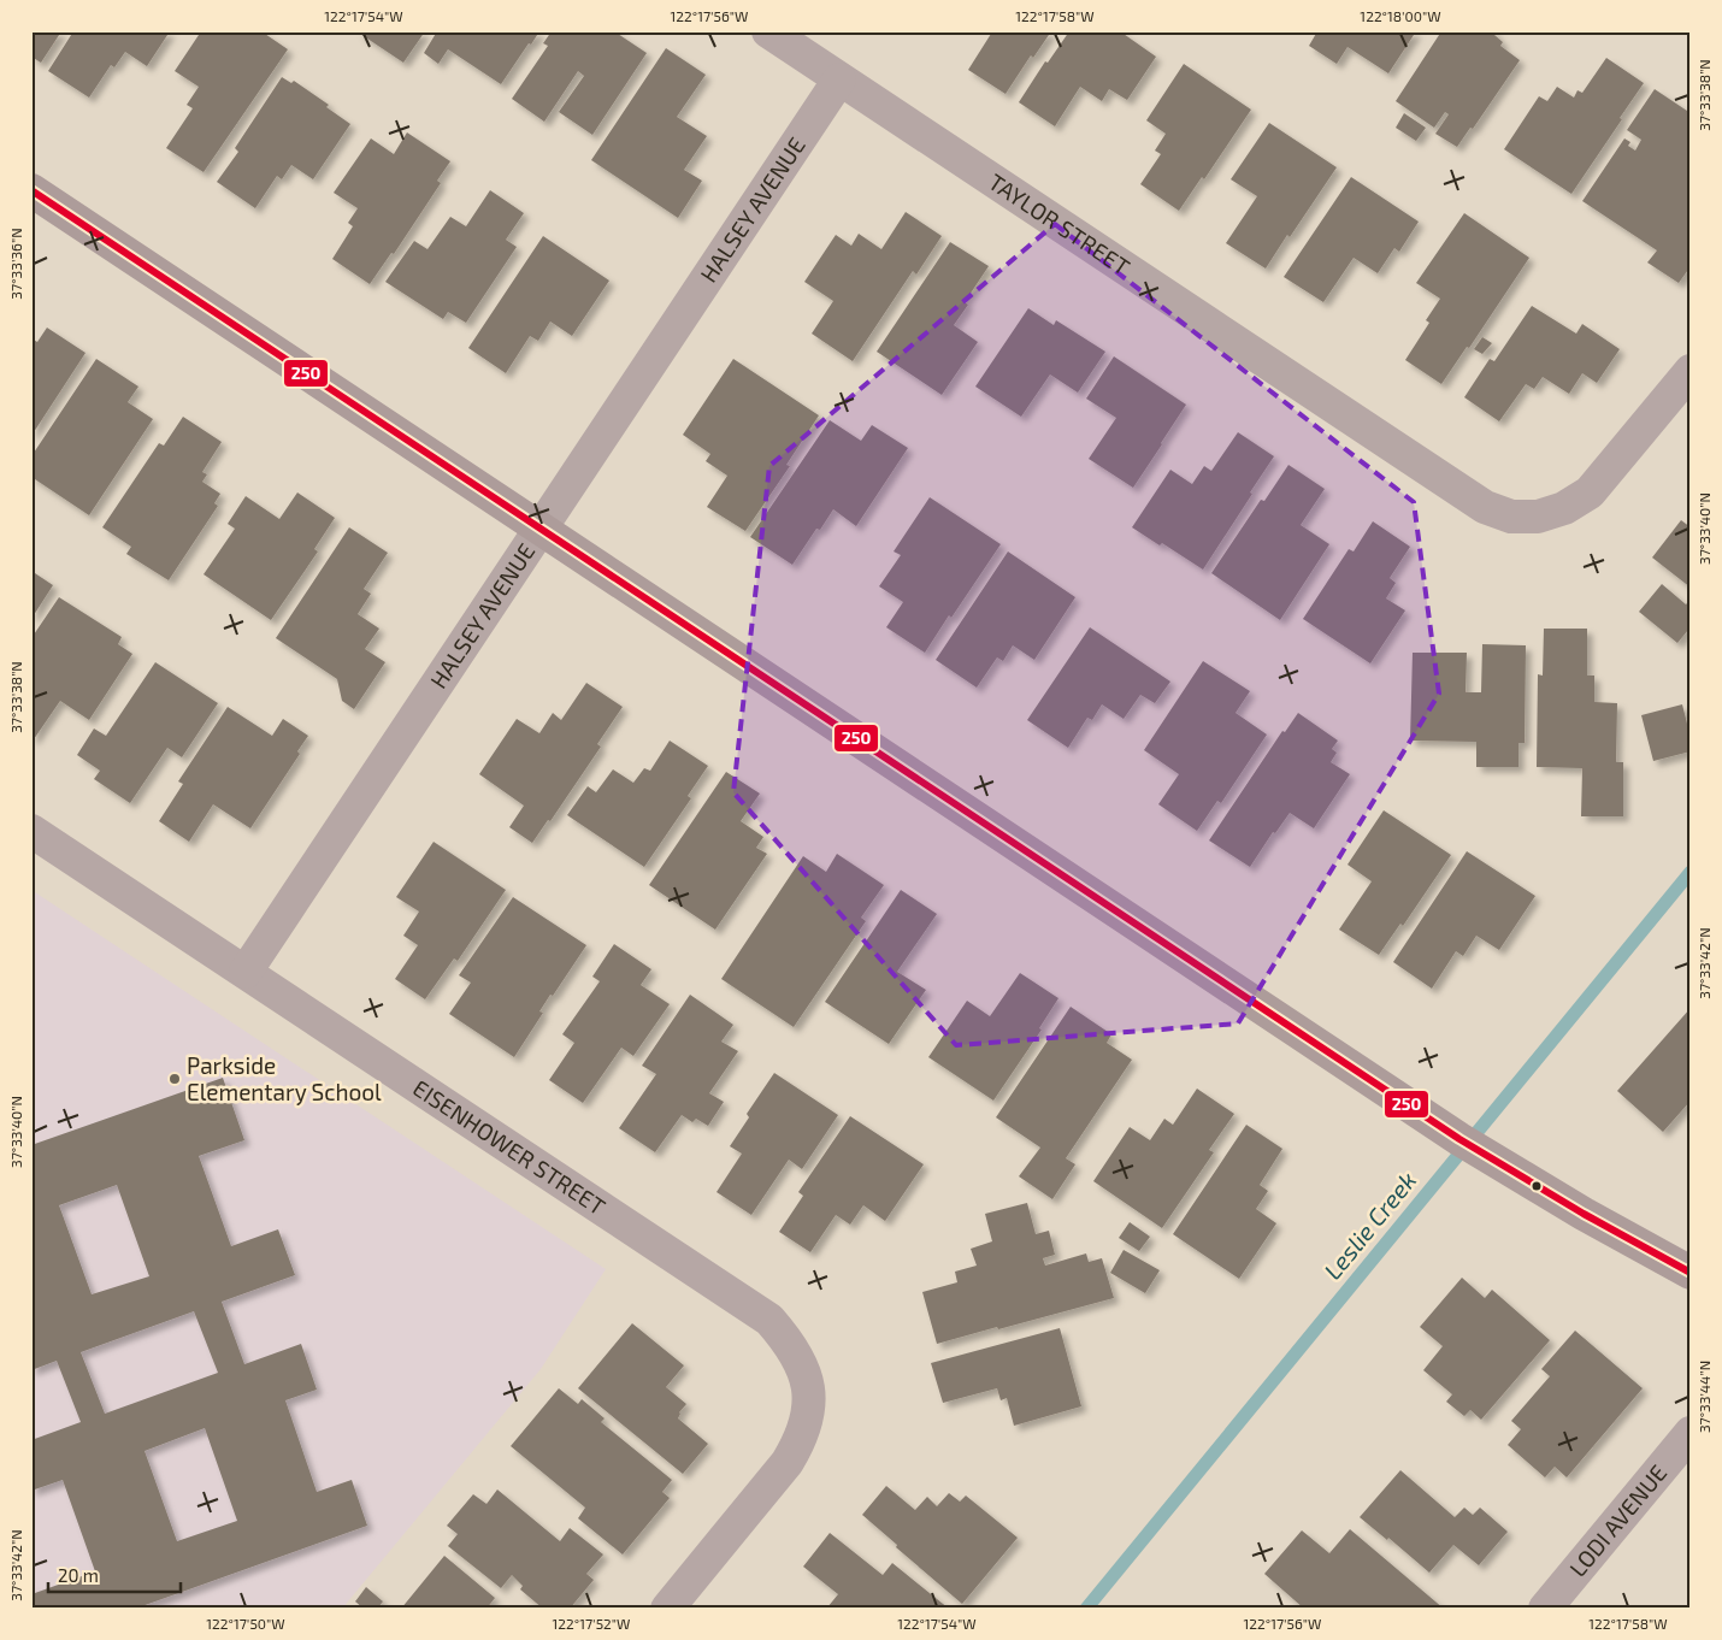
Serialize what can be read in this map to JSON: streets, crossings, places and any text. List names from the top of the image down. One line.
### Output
{"streets":{"street":["HALSEY AVENUE","TAYLOR STREET","EISENHOWER STREET","LODI AVENUE"]},"crossings":[["HALSEY AVENUE","TAYLOR STREET"],["HALSEY AVENUE","EISENHOWER STREET"]],"water":["Leslie Creek"],"places":["Parkside Elementary School"],"lines":["transit line 250"],"scale_bar":"20 m","coordinates":["122°17'54\"W","122°17'56\"W","122°17'58\"W","122°18'00\"W","37°33'38\"N","37°33'36\"N","37°33'40\"N","37°33'42\"N","37°33'44\"N","122°17'50\"W","122°17'52\"W"]}
